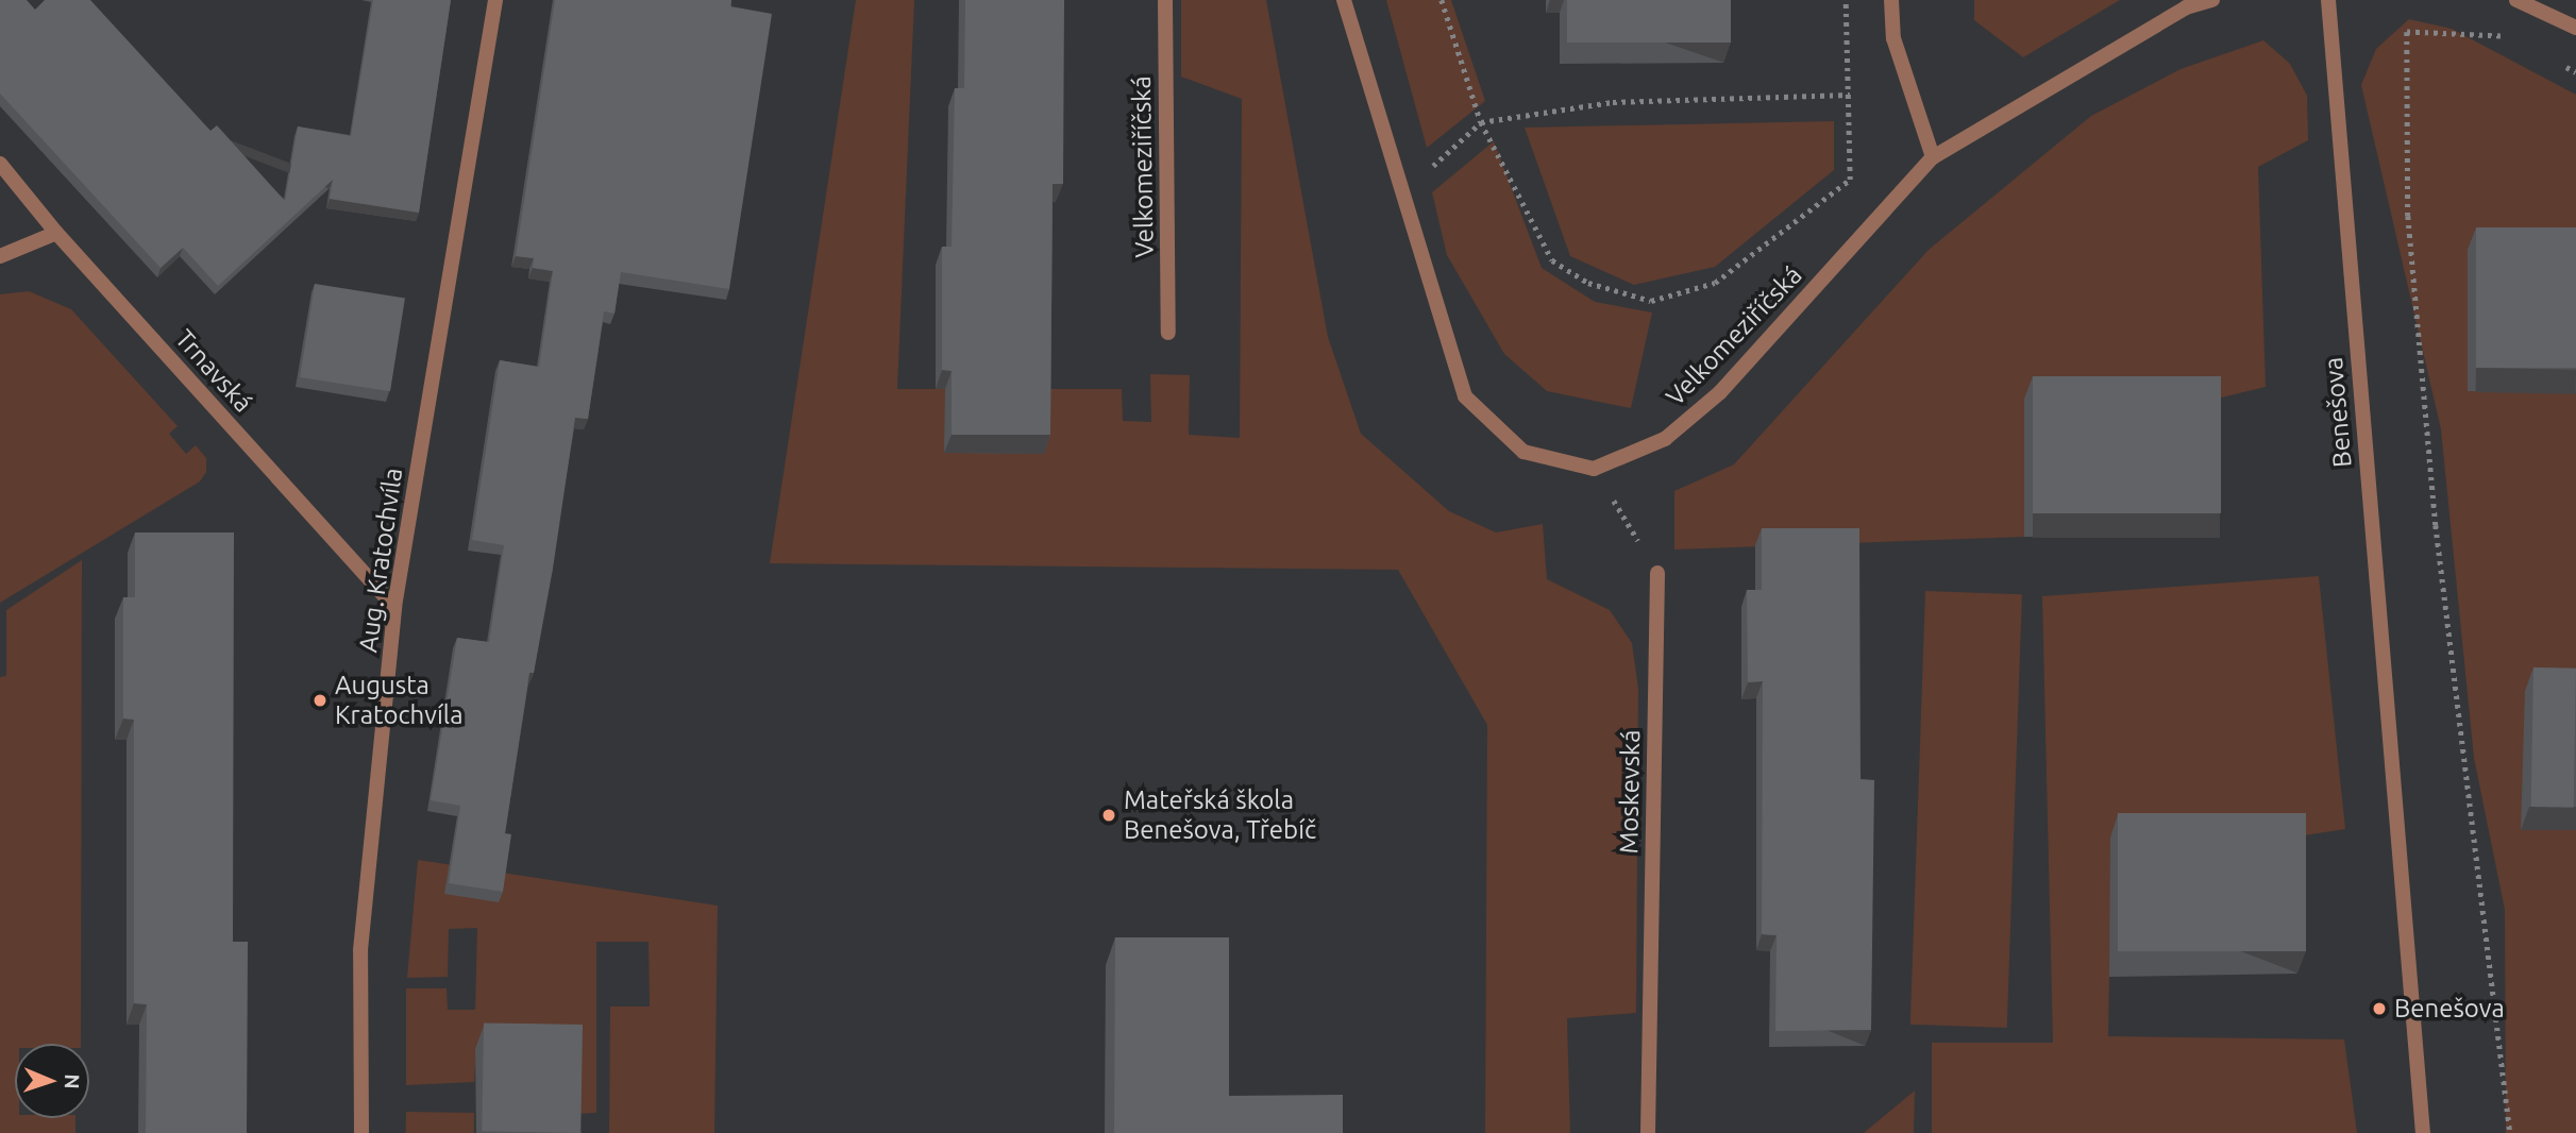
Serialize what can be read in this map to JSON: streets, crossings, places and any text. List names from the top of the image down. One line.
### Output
{"streets":{"street":["Velkomeziříčská","Trnavská","Benešova","Aug. Kratochvíla","Moskevská"]},"crossings":[["Trnavská","Aug. Kratochvíla"]],"places":["Augusta Kratochvíla","Mateřská škola Benešova, Třebíč","Benešova"],"north":"right"}
